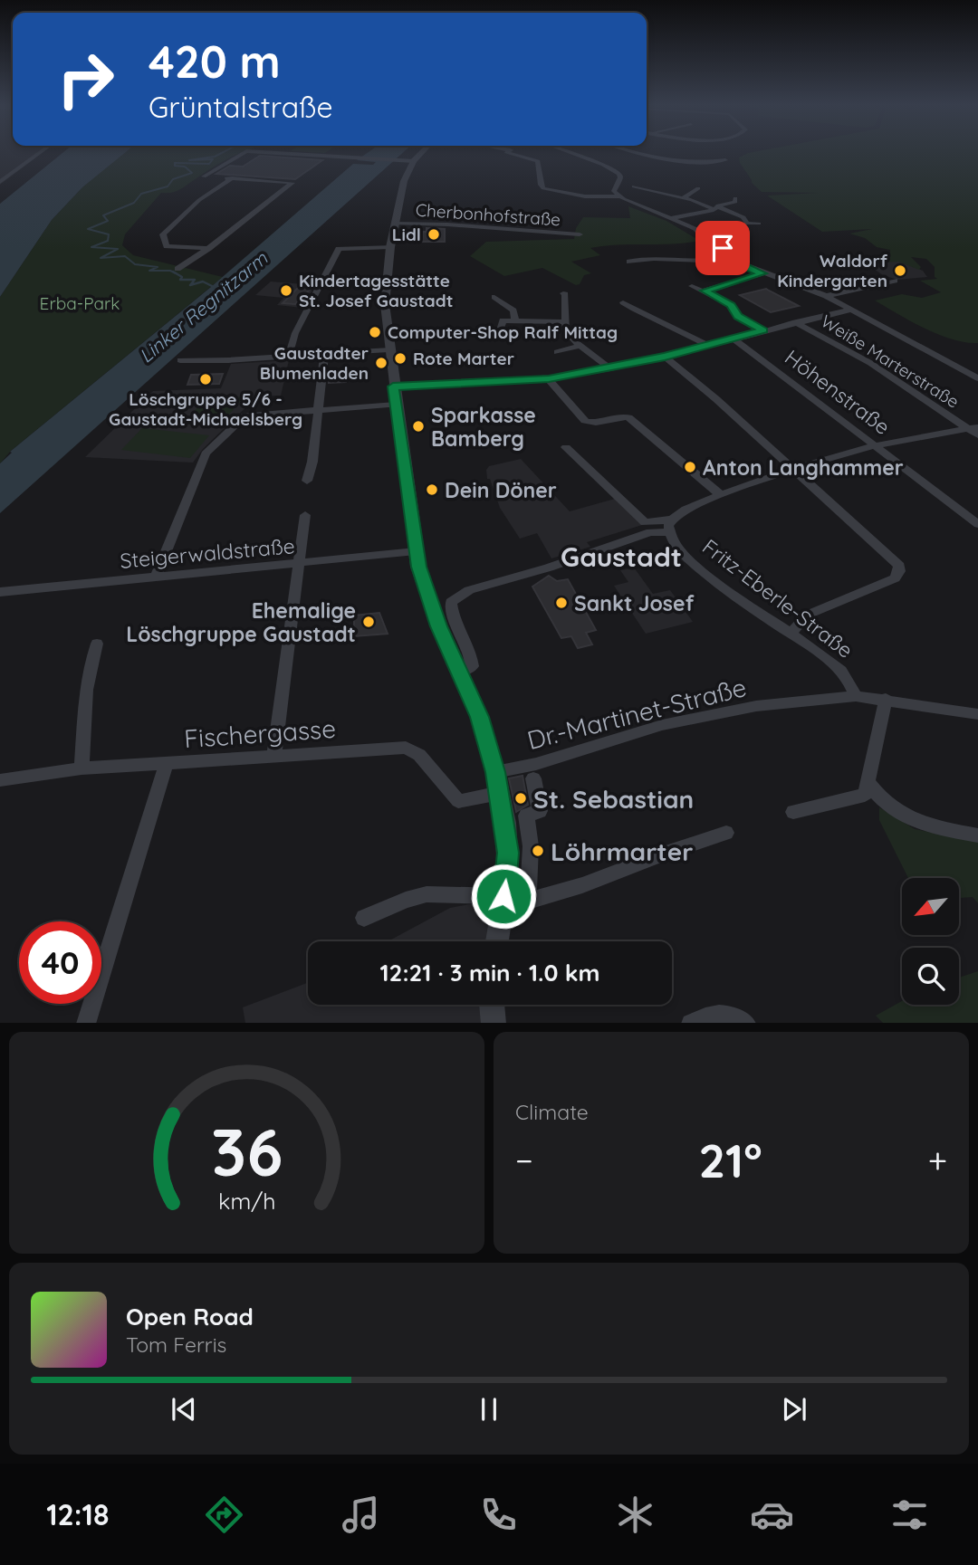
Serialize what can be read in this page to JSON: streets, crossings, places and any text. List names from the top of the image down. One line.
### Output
{"streets":{"street":["Cherbonhofstraße","Weiße Marterstraße","Höhenstraße","Steigerwaldstraße","Fritz-Eberle-Straße","Dr.-Martinet-Straße","Fischergasse"]},"crossings":[["Fritz-Eberle-Straße","Dr.-Martinet-Straße"],["Dr.-Martinet-Straße","Fischergasse"]],"districts":["Gaustadt"],"water":["Linker Regnitzarm"],"parks":["Erba-Park"],"places":["Lidl","Waldorf Kindergarten","Kindertagesstätte St. Josef Gaustadt","Computer-Shop Ralf Mittag","Rote Marter","Gaustadter Blumenladen","Löschgruppe 5/6 - Gaustadt-Michaelsberg","Sparkasse Bamberg","Anton Langhammer","Dein Döner","Sankt Josef","Ehemalige Löschgruppe Gaustadt","St. Sebastian","Löhrmarter"],"north":"bottom left","page":{"turn":["420 m","Grüntalstraße"],"limit":"40","trip":"12:21 · 3 min · 1.0 km","tile":"Climate","heat":["−","21°","+"],"song":["Open Road","Tom Ferris"],"tabs":"12:18","gauge":["36","km/h"]}}
